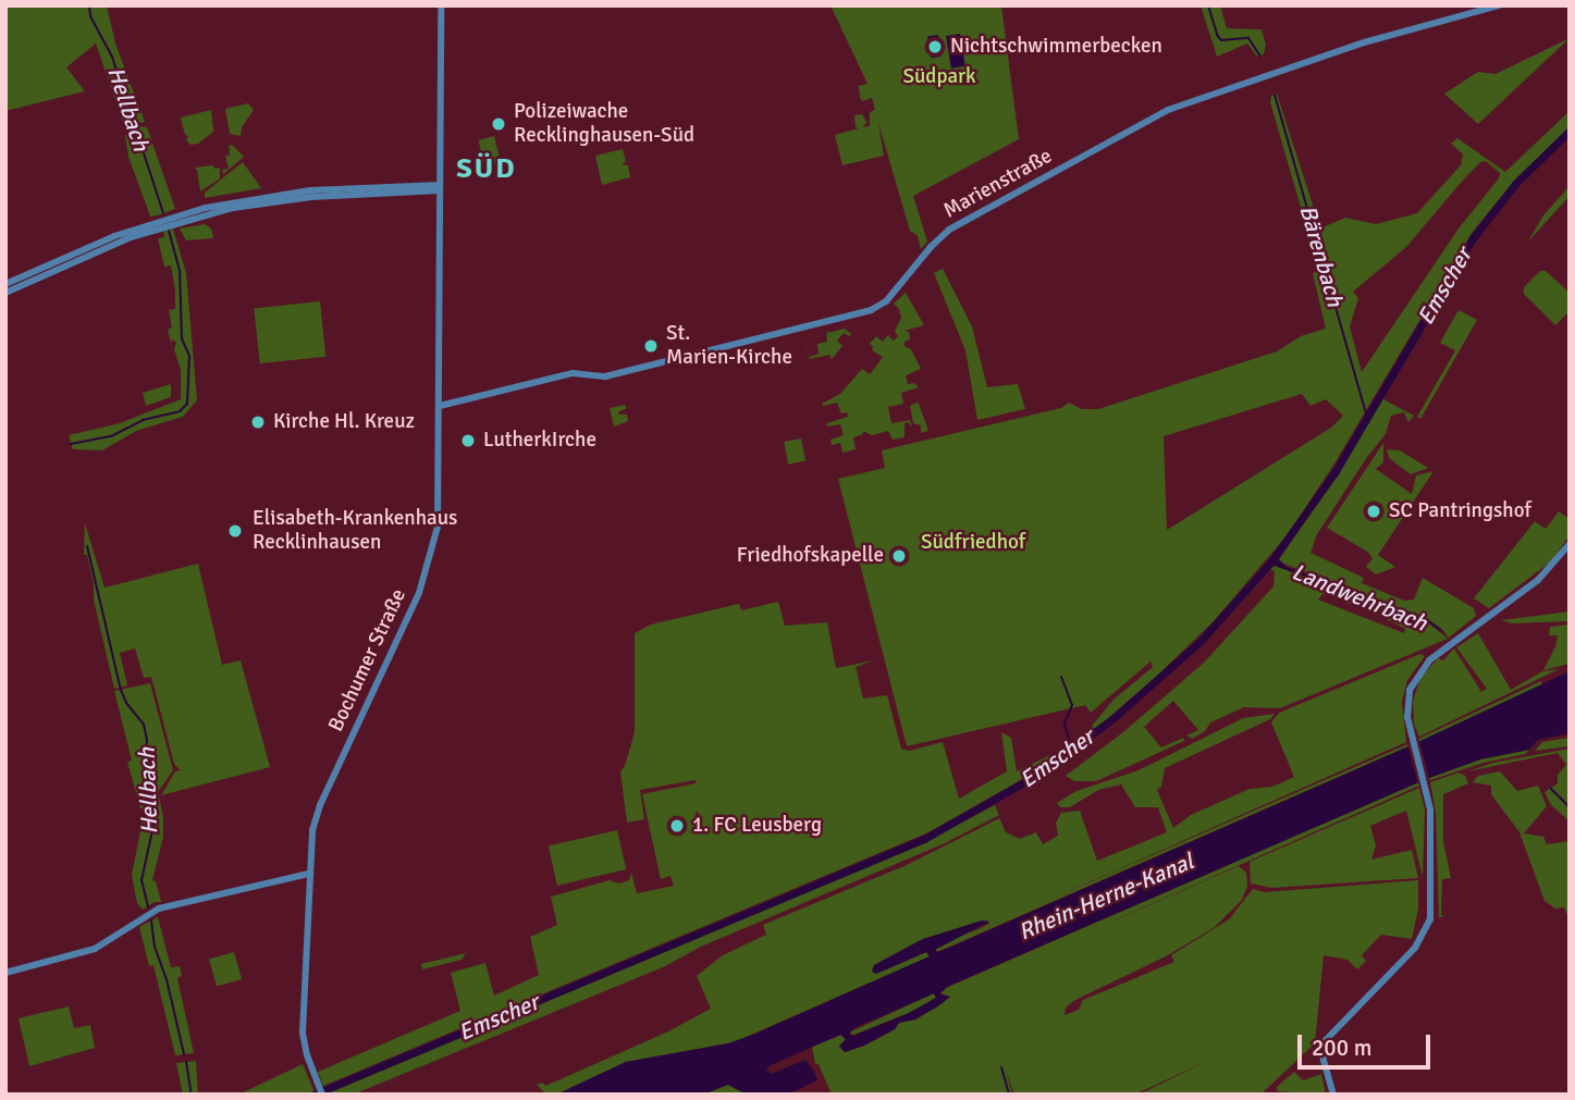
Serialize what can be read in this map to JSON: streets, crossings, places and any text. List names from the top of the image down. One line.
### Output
{"streets":{"main road":["Marienstraße","Bochumer Straße"]},"crossings":[["Marienstraße","Bochumer Straße"]],"districts":["SÜD"],"water":["Hellbach","Bärenbach","Emscher","Landwehrbach","Rhein-Herne-Kanal"],"parks":["Südpark","Südfriedhof"],"places":["Nichtschwimmerbecken","Polizeiwache Recklinghausen-Süd","St. Marien-Kirche","Kirche Hl. Kreuz","LutherkIrche","SC Pantringshof","Elisabeth-Krankenhaus Recklinhausen","Friedhofskapelle","1. FC Leusberg"],"scale_bar":"200 m"}
